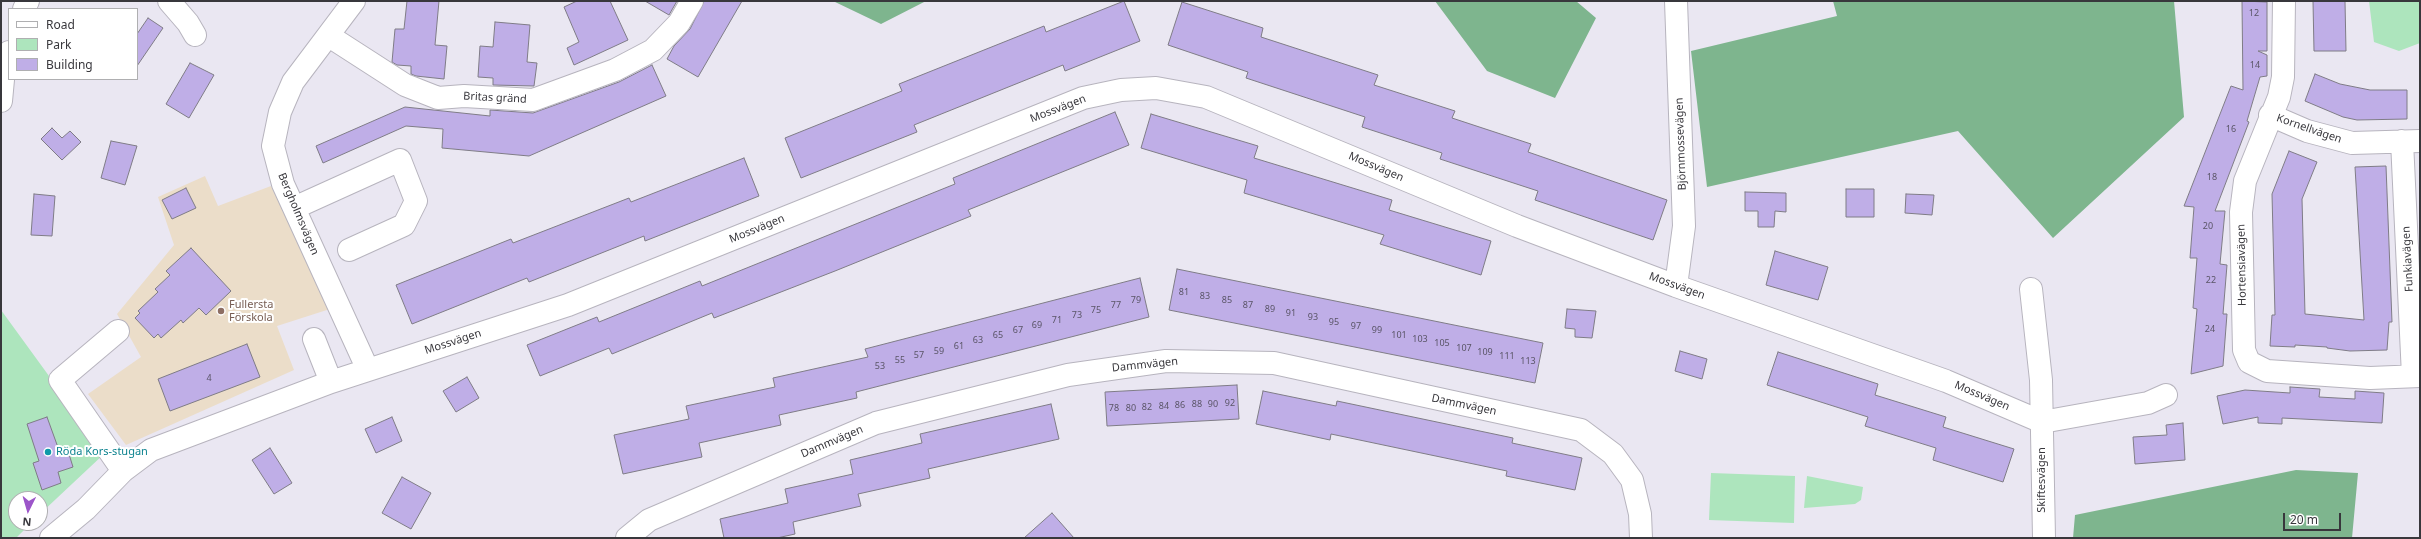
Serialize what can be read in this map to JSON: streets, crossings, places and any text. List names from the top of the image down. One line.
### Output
{"streets":{"street":["Britas gränd","Mossvägen","Kornellvägen","Björnmossevägen","Bergholmsvägen","Funkiavägen","Hortensiavägen","Dammvägen","Skiftesvägen"]},"crossings":[["Britas gränd","Bergholmsvägen"],["Mossvägen","Björnmossevägen"],["Mossvägen","Bergholmsvägen"],["Mossvägen","Skiftesvägen"],["Kornellvägen","Funkiavägen"],["Kornellvägen","Hortensiavägen"],["Funkiavägen","Hortensiavägen"]],"places":["Fullersta Förskola","Röda Kors-stugan"],"house_numbers":["12","14","16","18","20","22","81","83","79","85","77","87","89","75","91","73","93","71","95","69","97","24","67","99","65","101","103","63","105","61","107","59","109","57","111","55","113","53","4","92","88","90","86","84","82","78","80"],"legend":["Road","Park","Building"],"scale_bar":"20 m","north":"bottom"}
